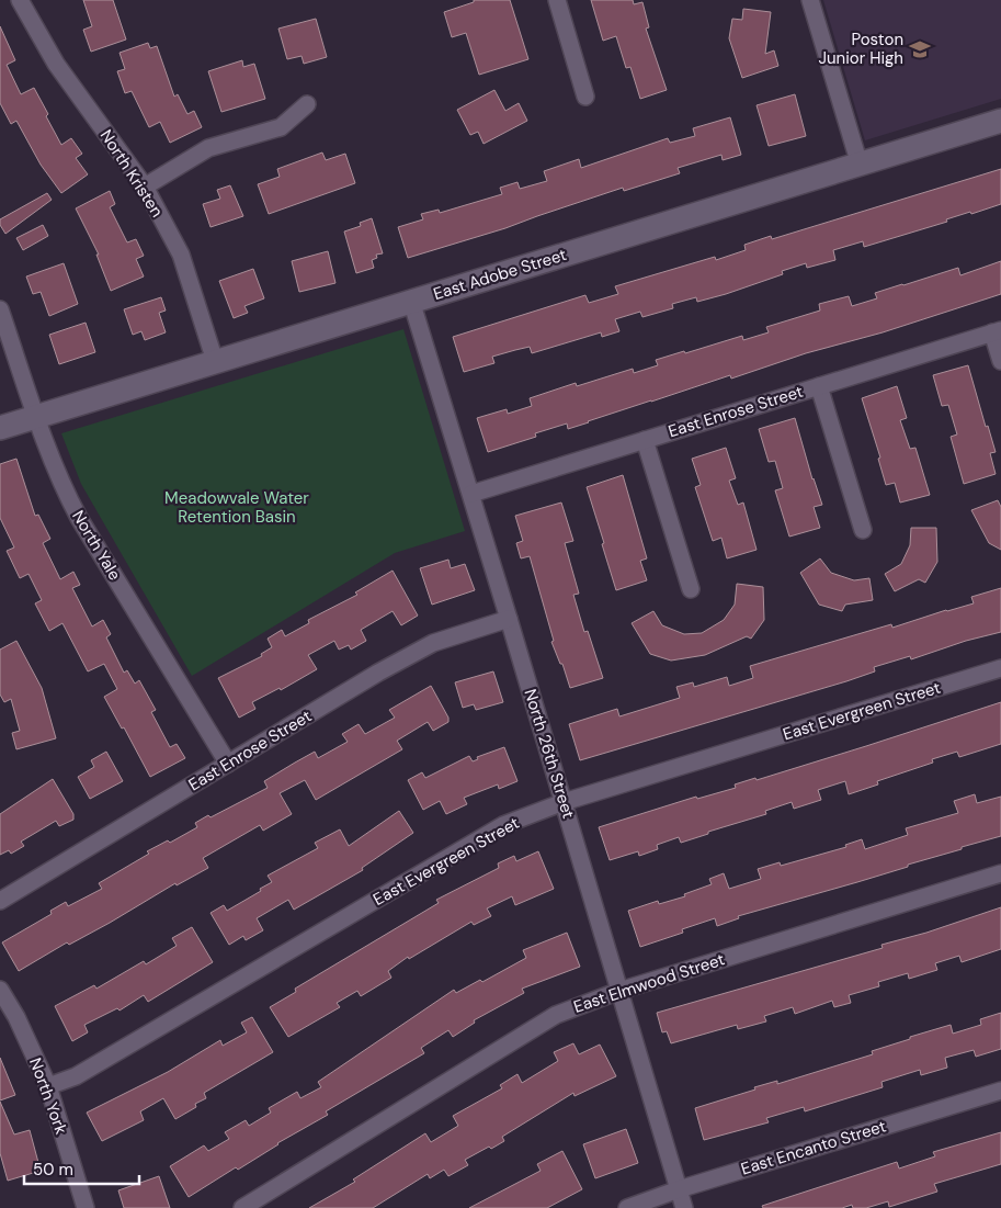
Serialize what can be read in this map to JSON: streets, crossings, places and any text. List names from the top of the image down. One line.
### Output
{"streets":{"street":["North Kristen","East Adobe Street","East Enrose Street","North Yale","East Evergreen Street","North 26th Street","East Elmwood Street","North York","East Encanto Street"]},"crossings":[["North Kristen","East Adobe Street"],["East Adobe Street","North Yale"],["East Adobe Street","North 26th Street"],["East Enrose Street","North Yale"],["East Enrose Street","North 26th Street"],["East Evergreen Street","North 26th Street"],["East Evergreen Street","North York"],["North 26th Street","East Elmwood Street"],["North 26th Street","East Encanto Street"]],"parks":["Meadowvale Water Retention Basin"],"places":{"school or university":["Poston Junior High"]},"scale_bar":"50 m"}
